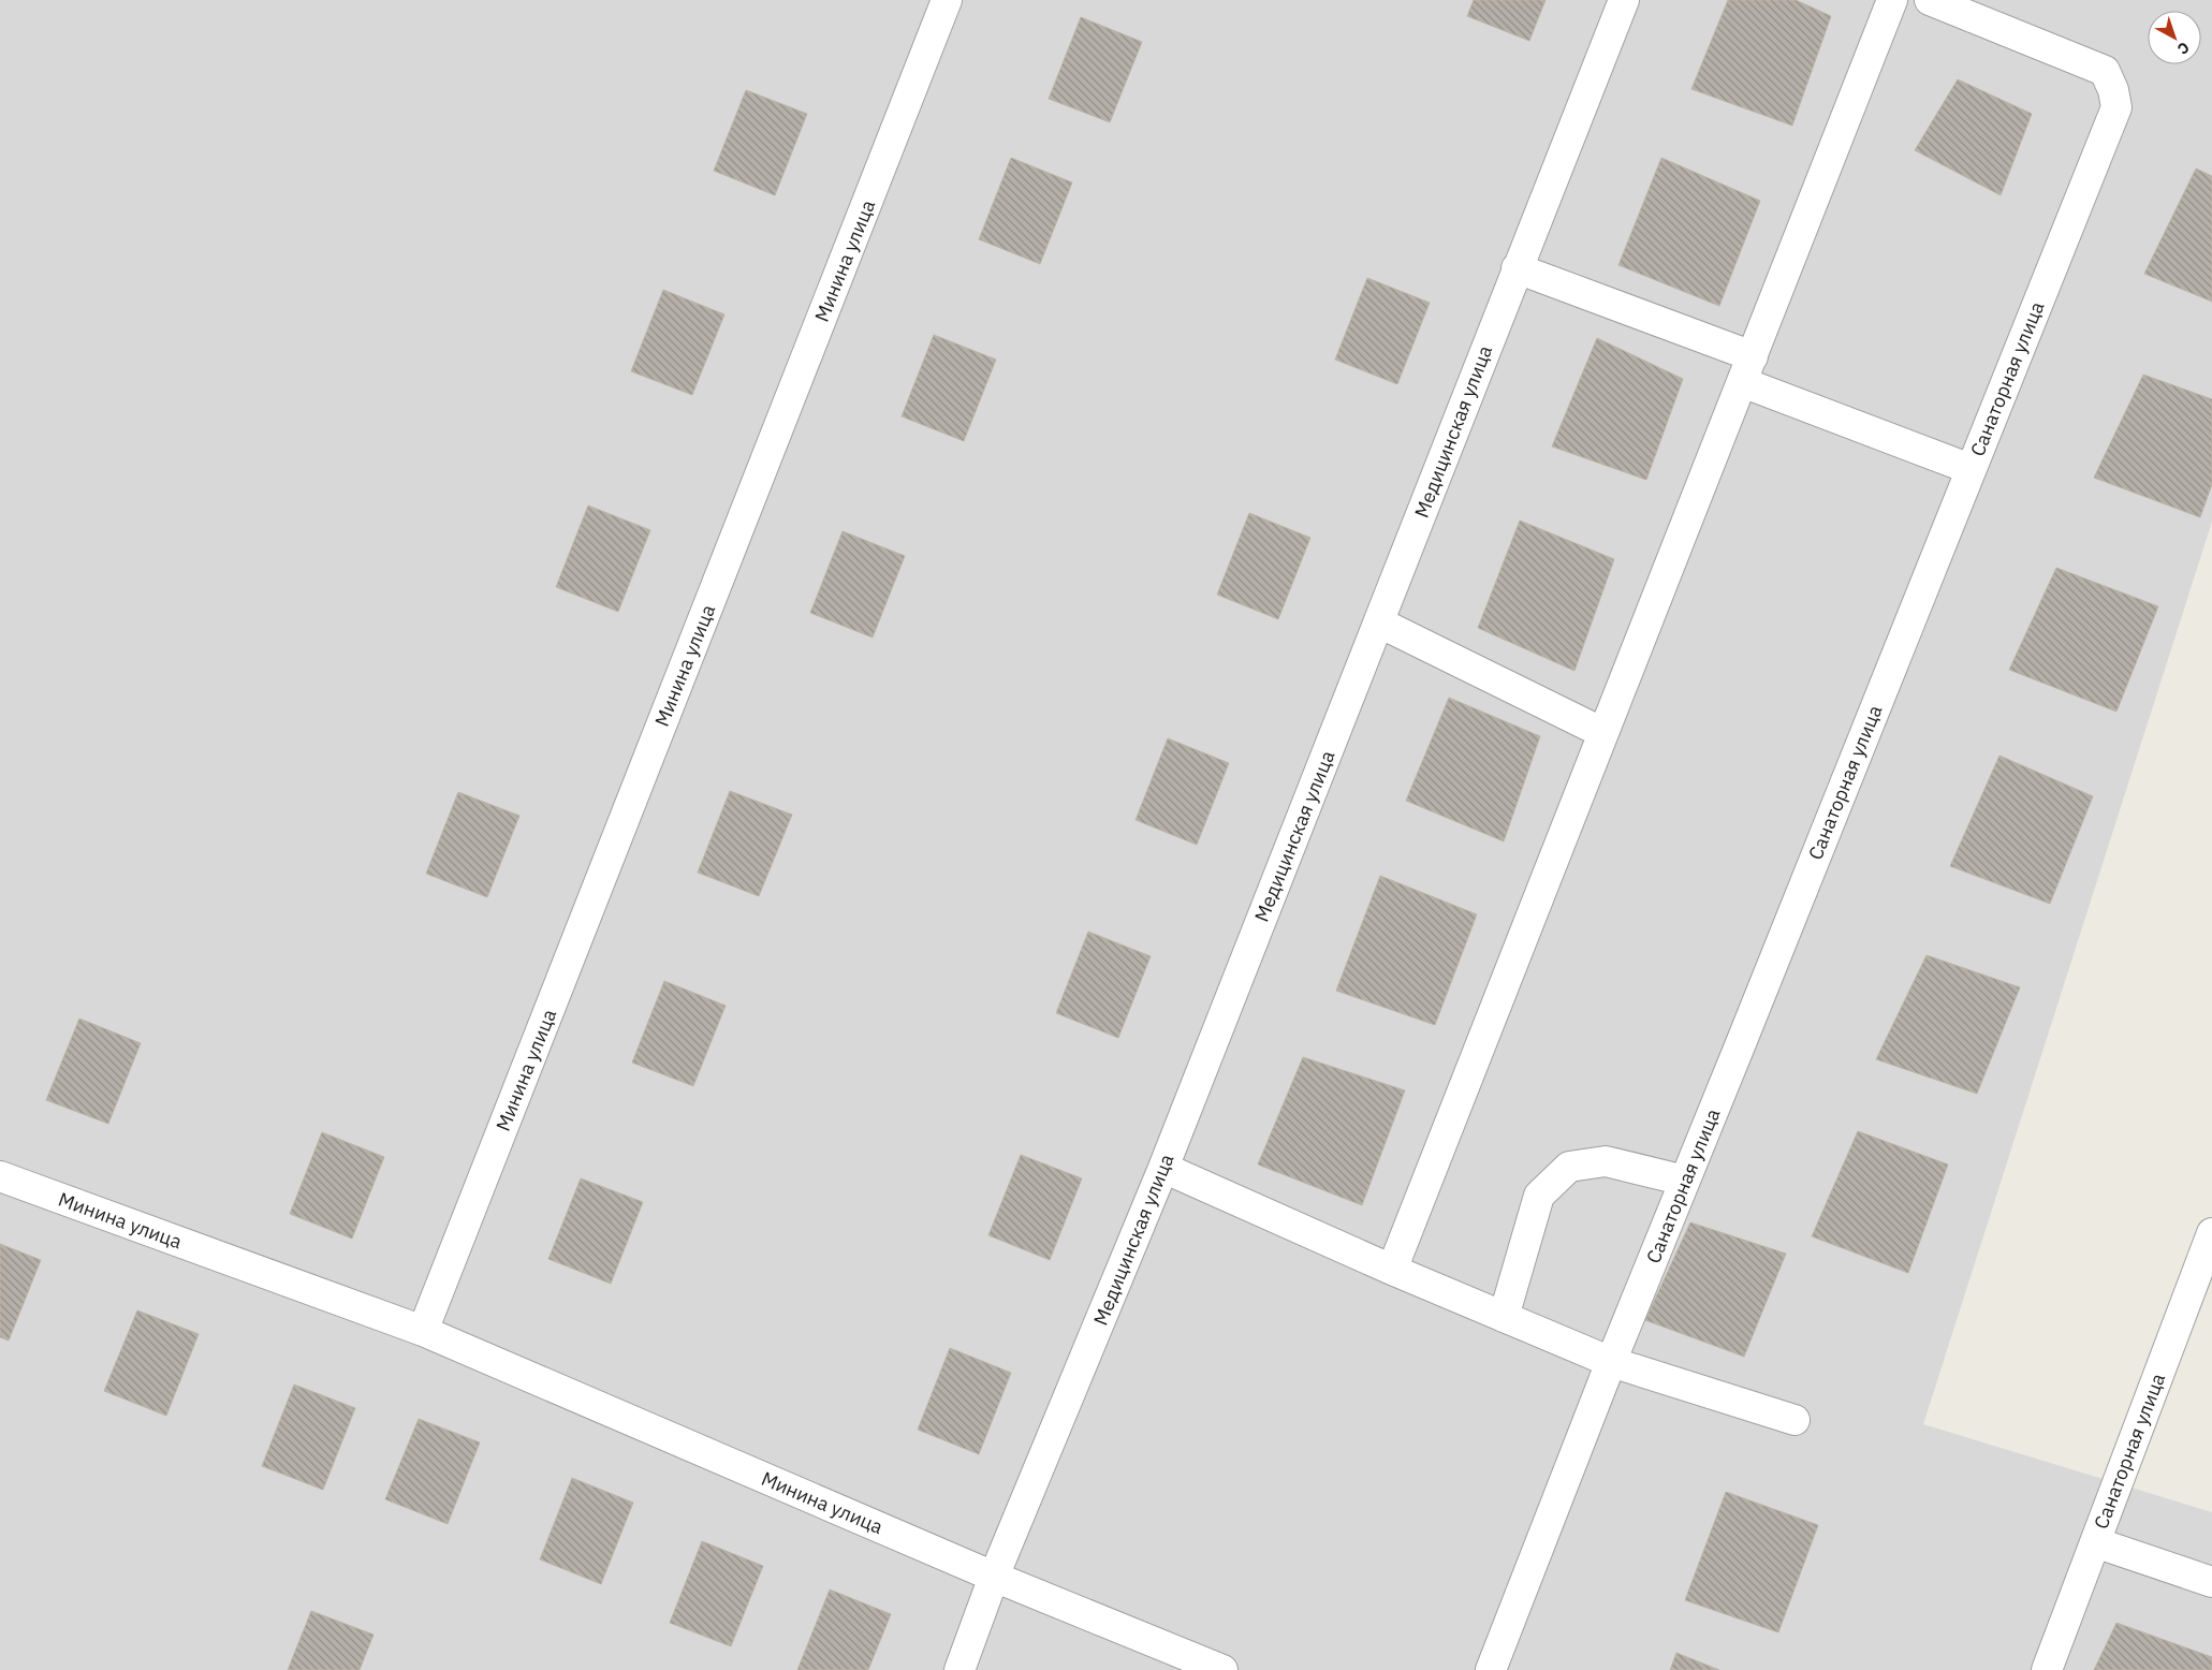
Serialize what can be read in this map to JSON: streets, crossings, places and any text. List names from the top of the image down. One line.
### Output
{"streets":{"street":["Минина улица","Санаторная улица","Медицинская улица"]},"crossings":[["Минина улица","Медицинская улица"]],"north":"bottom right"}
